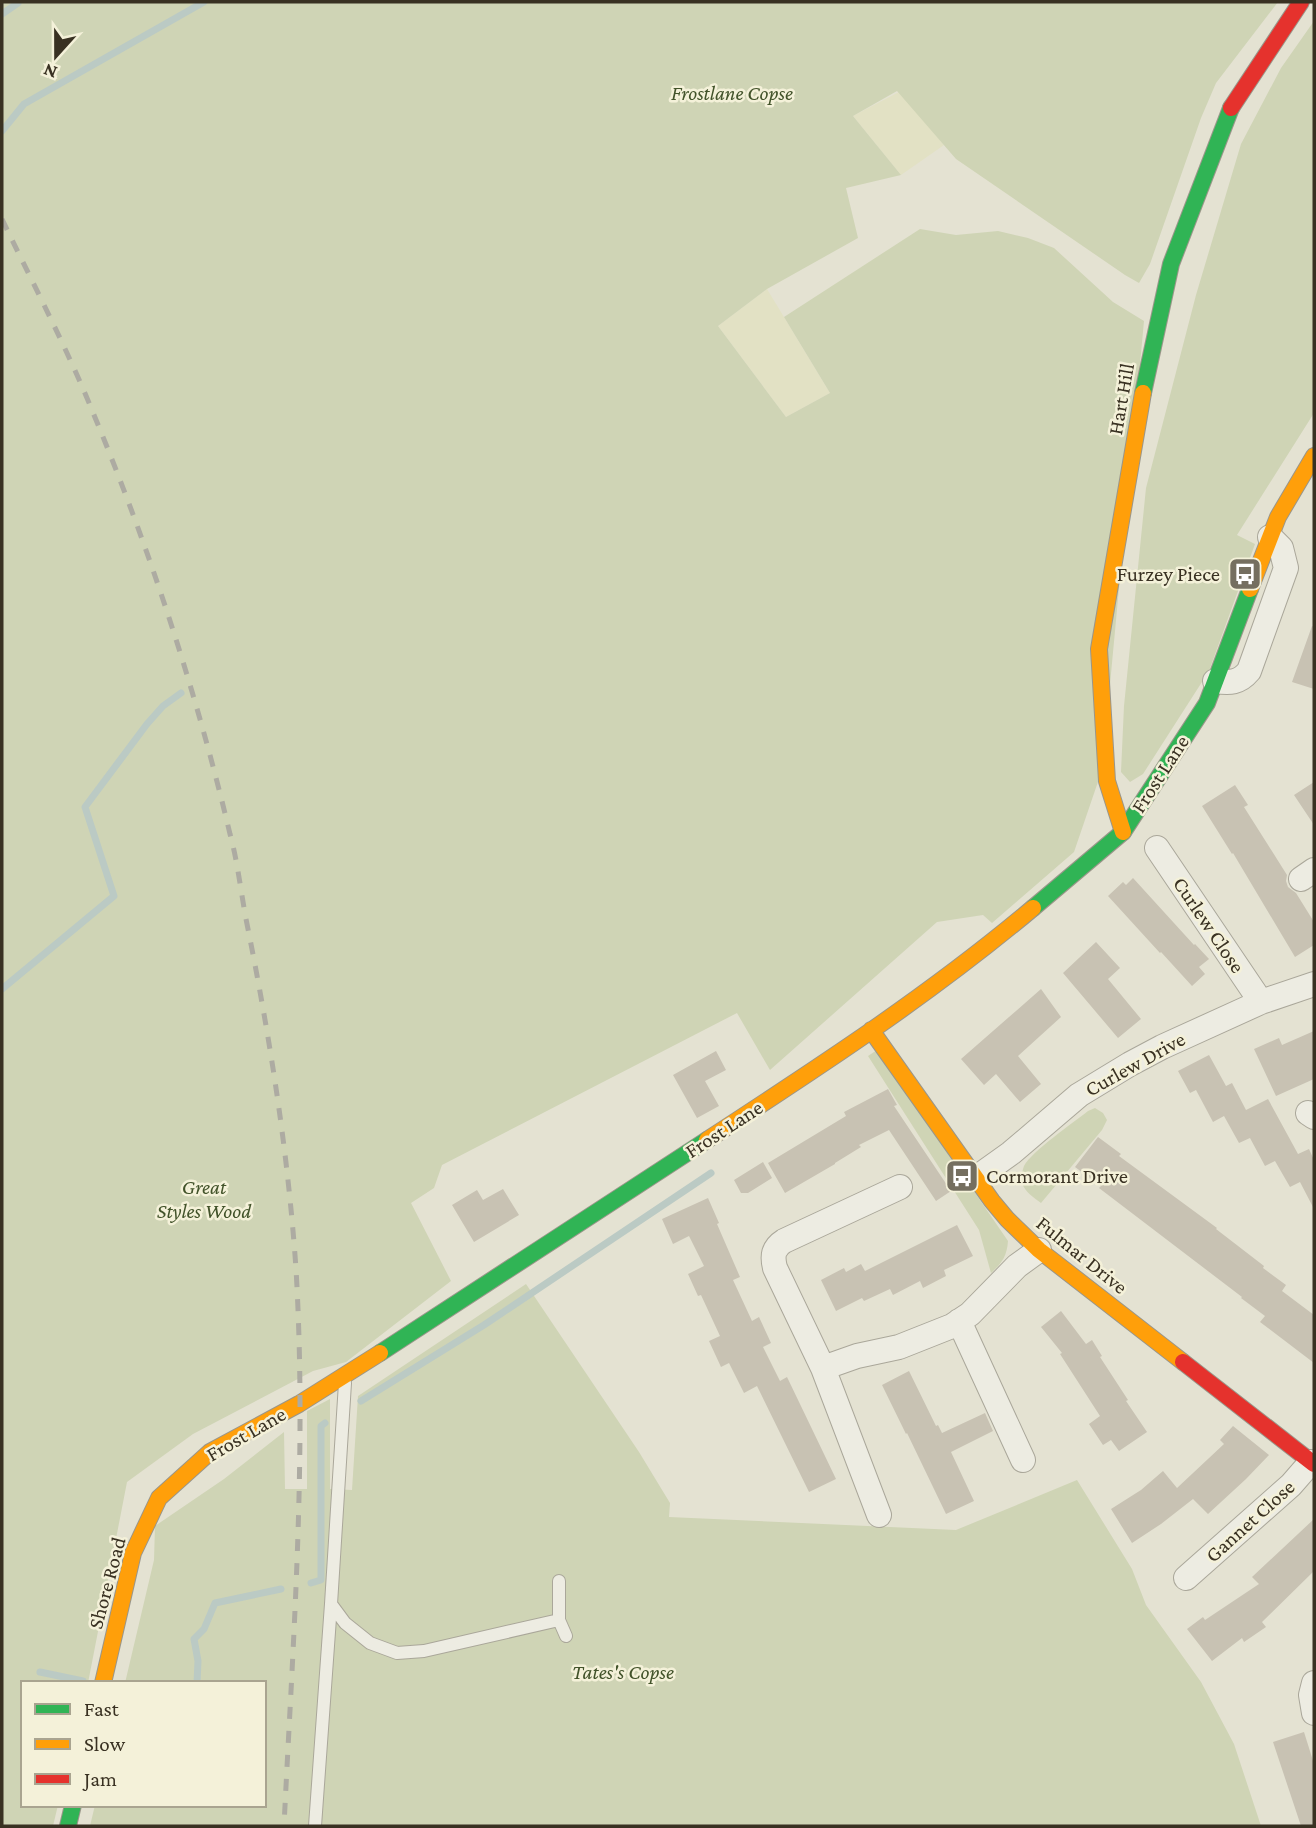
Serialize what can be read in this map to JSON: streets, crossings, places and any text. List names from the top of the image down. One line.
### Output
{"streets":{"street":["Hart Hill","Frost Lane","Curlew Close","Curlew Drive","Fulmar Drive","Gannet Close","Shore Road"]},"crossings":[["Hart Hill","Frost Lane"],["Frost Lane","Fulmar Drive"],["Frost Lane","Shore Road"],["Curlew Close","Curlew Drive"],["Curlew Drive","Fulmar Drive"],["Fulmar Drive","Gannet Close"]],"parks":["Frostlane Copse","Great Styles Wood","Tates's Copse"],"places":{"bus stop":["Furzey Piece","Cormorant Drive"]},"legend":["Fast","Slow","Jam"],"north":"bottom"}
